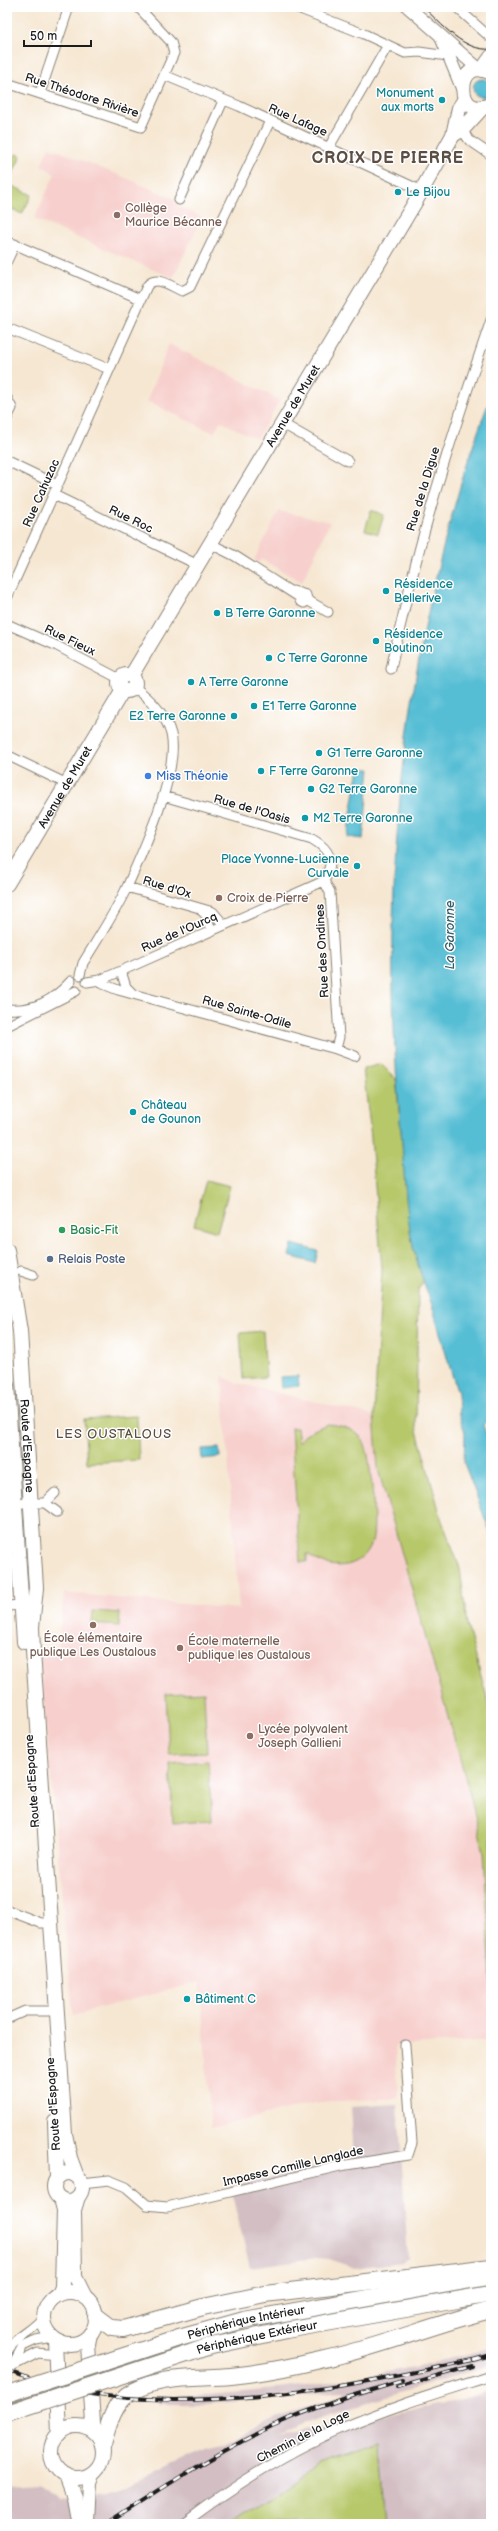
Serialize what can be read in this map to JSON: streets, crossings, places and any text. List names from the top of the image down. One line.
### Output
{"streets":{"highway":["Périphérique Intérieur","Périphérique Extérieur"],"main road":["Avenue de Muret","Route d'Espagne"],"street":["Rue Théodore Rivière","Rue Lafage","Rue de la Digue","Rue Cahuzac","Rue Roc","Rue Fieux","Rue de l'Oasis","Rue d'Ox","Rue de l'Ourcq","Rue des Ondines","Rue Sainte-Odile","Impasse Camille Langlade","Chemin de la Loge"]},"crossings":[["Rue Théodore Rivière","Rue Lafage"],["Rue Lafage","Avenue de Muret"],["Rue Lafage","Rue Cahuzac"],["Avenue de Muret","Rue Roc"],["Avenue de Muret","Rue Fieux"],["Rue Cahuzac","Rue Roc"],["Rue Fieux","Rue de l'Oasis"],["Rue Fieux","Rue d'Ox"],["Rue Fieux","Rue de l'Ourcq"],["Rue de l'Oasis","Rue de l'Ourcq"],["Rue de l'Oasis","Rue des Ondines"],["Rue d'Ox","Rue de l'Ourcq"],["Rue de l'Ourcq","Rue des Ondines"],["Rue de l'Ourcq","Rue Sainte-Odile"],["Rue des Ondines","Rue Sainte-Odile"],["Route d'Espagne","Impasse Camille Langlade"]],"districts":["CROIX DE PIERRE","LES OUSTALOUS"],"water":["La Garonne"],"places":["Monument aux morts","Le Bijou","Collège Maurice Bécanne","Résidence Bellerive","B Terre Garonne","Résidence Boutinon","C Terre Garonne","A Terre Garonne","E1 Terre Garonne","E2 Terre Garonne","G1 Terre Garonne","F Terre Garonne","Miss Théonie","G2 Terre Garonne","M2 Terre Garonne","Place Yvonne-Lucienne Curvale","Croix de Pierre","Château de Gounon","Basic-Fit","Relais Poste","École élémentaire publique Les Oustalous","École maternelle publique les Oustalous","Lycée polyvalent Joseph Gallieni","Bâtiment C"],"scale_bar":"50 m"}
